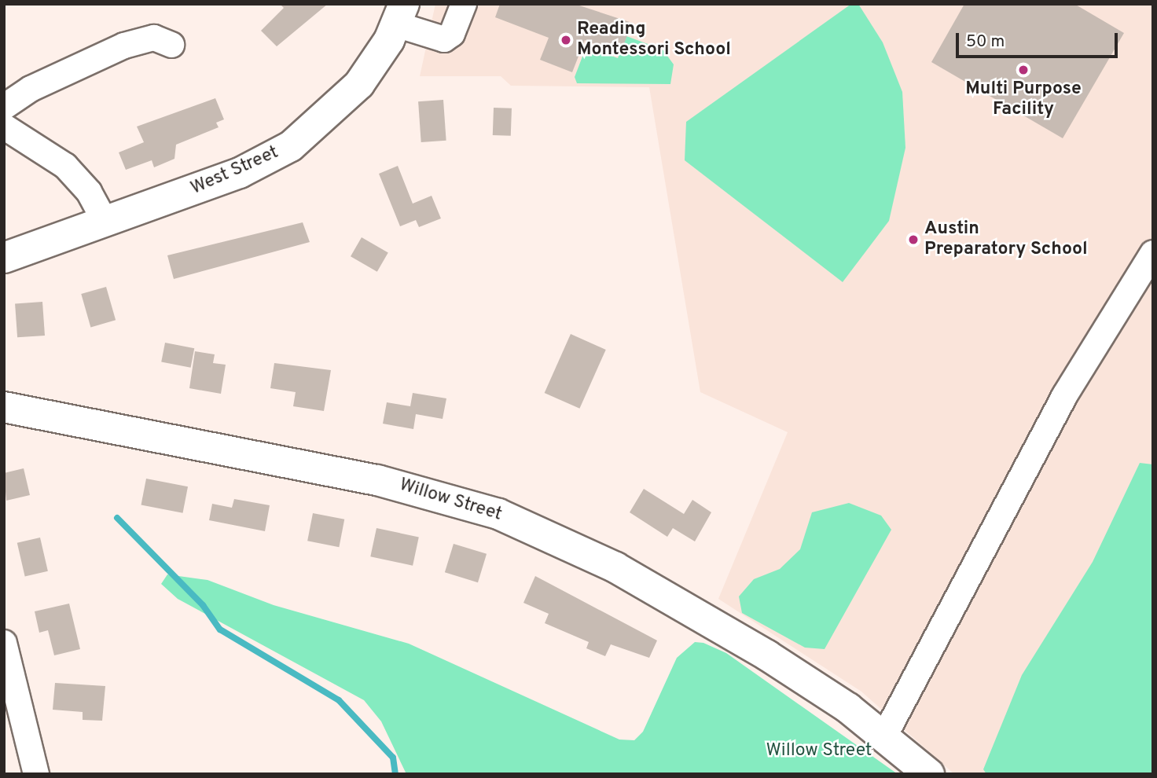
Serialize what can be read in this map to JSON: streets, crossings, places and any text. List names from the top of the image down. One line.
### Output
{"streets":{"main road":["West Street","Willow Street"]},"parks":["Willow Street"],"places":["Reading Montessori School","Multi Purpose Facility","Austin Preparatory School"],"scale_bar":"50 m"}
